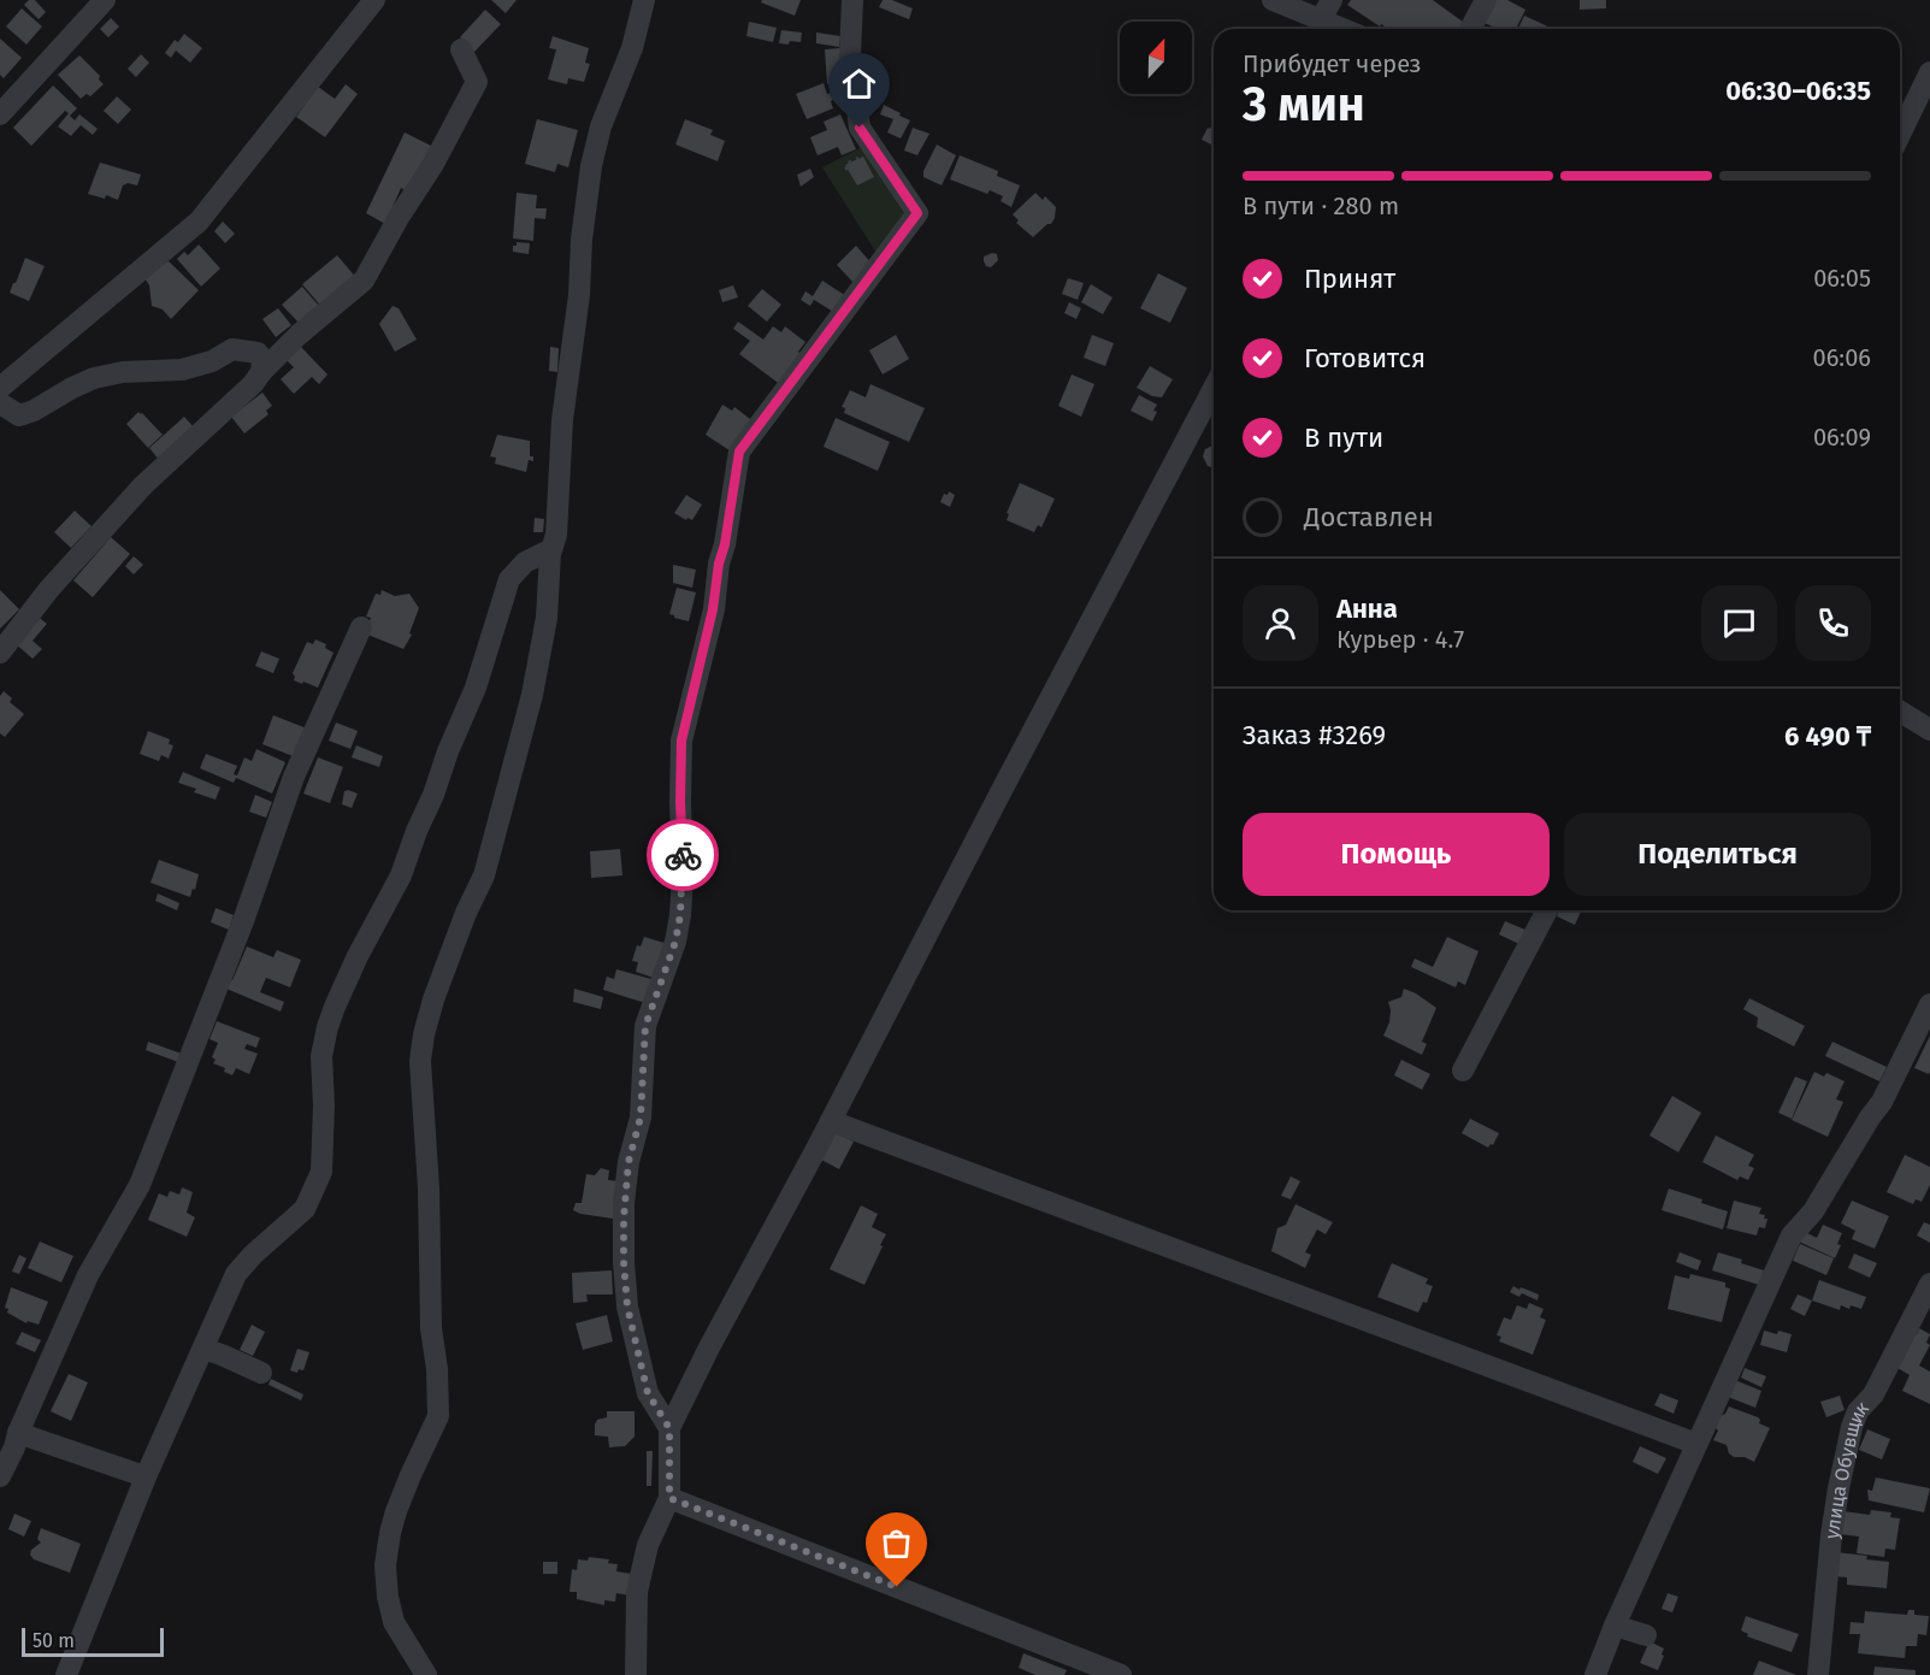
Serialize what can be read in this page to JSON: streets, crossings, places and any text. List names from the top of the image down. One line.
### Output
{"streets":{"street":["улица Обувщик"]},"scale_bar":"50 m","north":"top","page":{"heading":["3 мин","Прибудет через","06:30–06:35"],"panel":["Анна","Курьер · 4.7","Заказ #3269","6 490 ₸"],"bar":"В пути · 280 m","list":[["Принят","06:05"],["Готовится","06:06"],["В пути","06:09"],"Доставлен"],"buttons":["Помощь","Поделиться"],"scale":"50 m"}}
